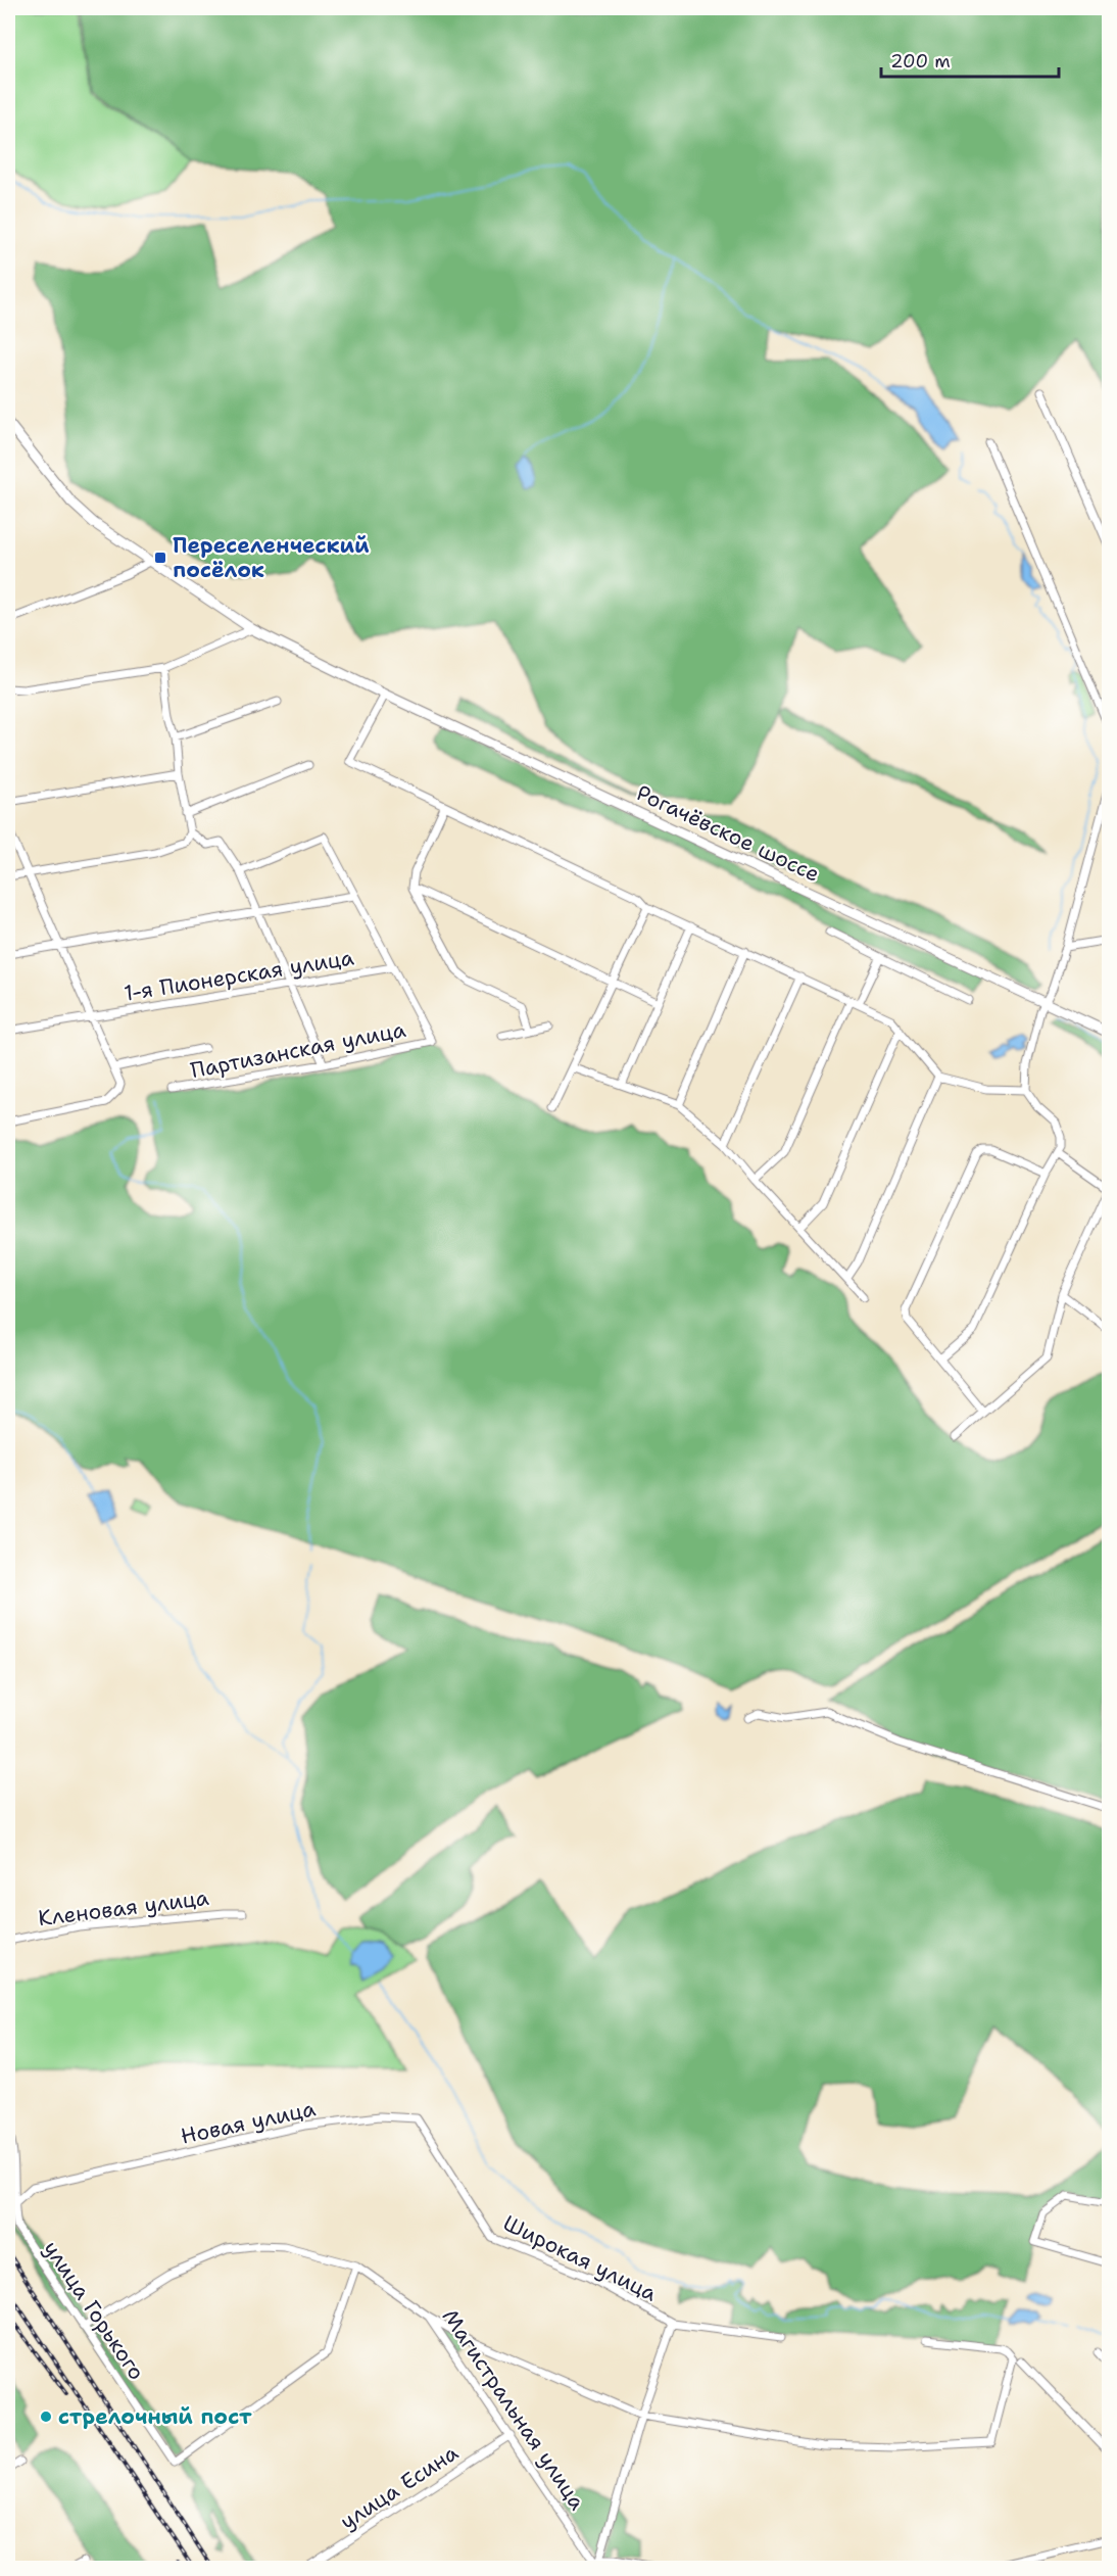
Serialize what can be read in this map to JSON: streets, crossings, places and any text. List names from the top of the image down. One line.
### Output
{"streets":{"main road":["Рогачёвское шоссе"],"street":["1-я Пионерская улица","Партизанская улица","Кленовая улица","Новая улица","Широкая улица","улица Горького","Магистральная улица","улица Есина"]},"crossings":[["1-я Пионерская улица","Партизанская улица"],["Новая улица","Широкая улица"],["Новая улица","улица Горького"],["Широкая улица","Магистральная улица"],["улица Горького","Магистральная улица"],["Магистральная улица","улица Есина"]],"places":{"transit":["Переселенческий посёлок"],"other":["стрелочный пост"]},"scale_bar":"200 m"}
